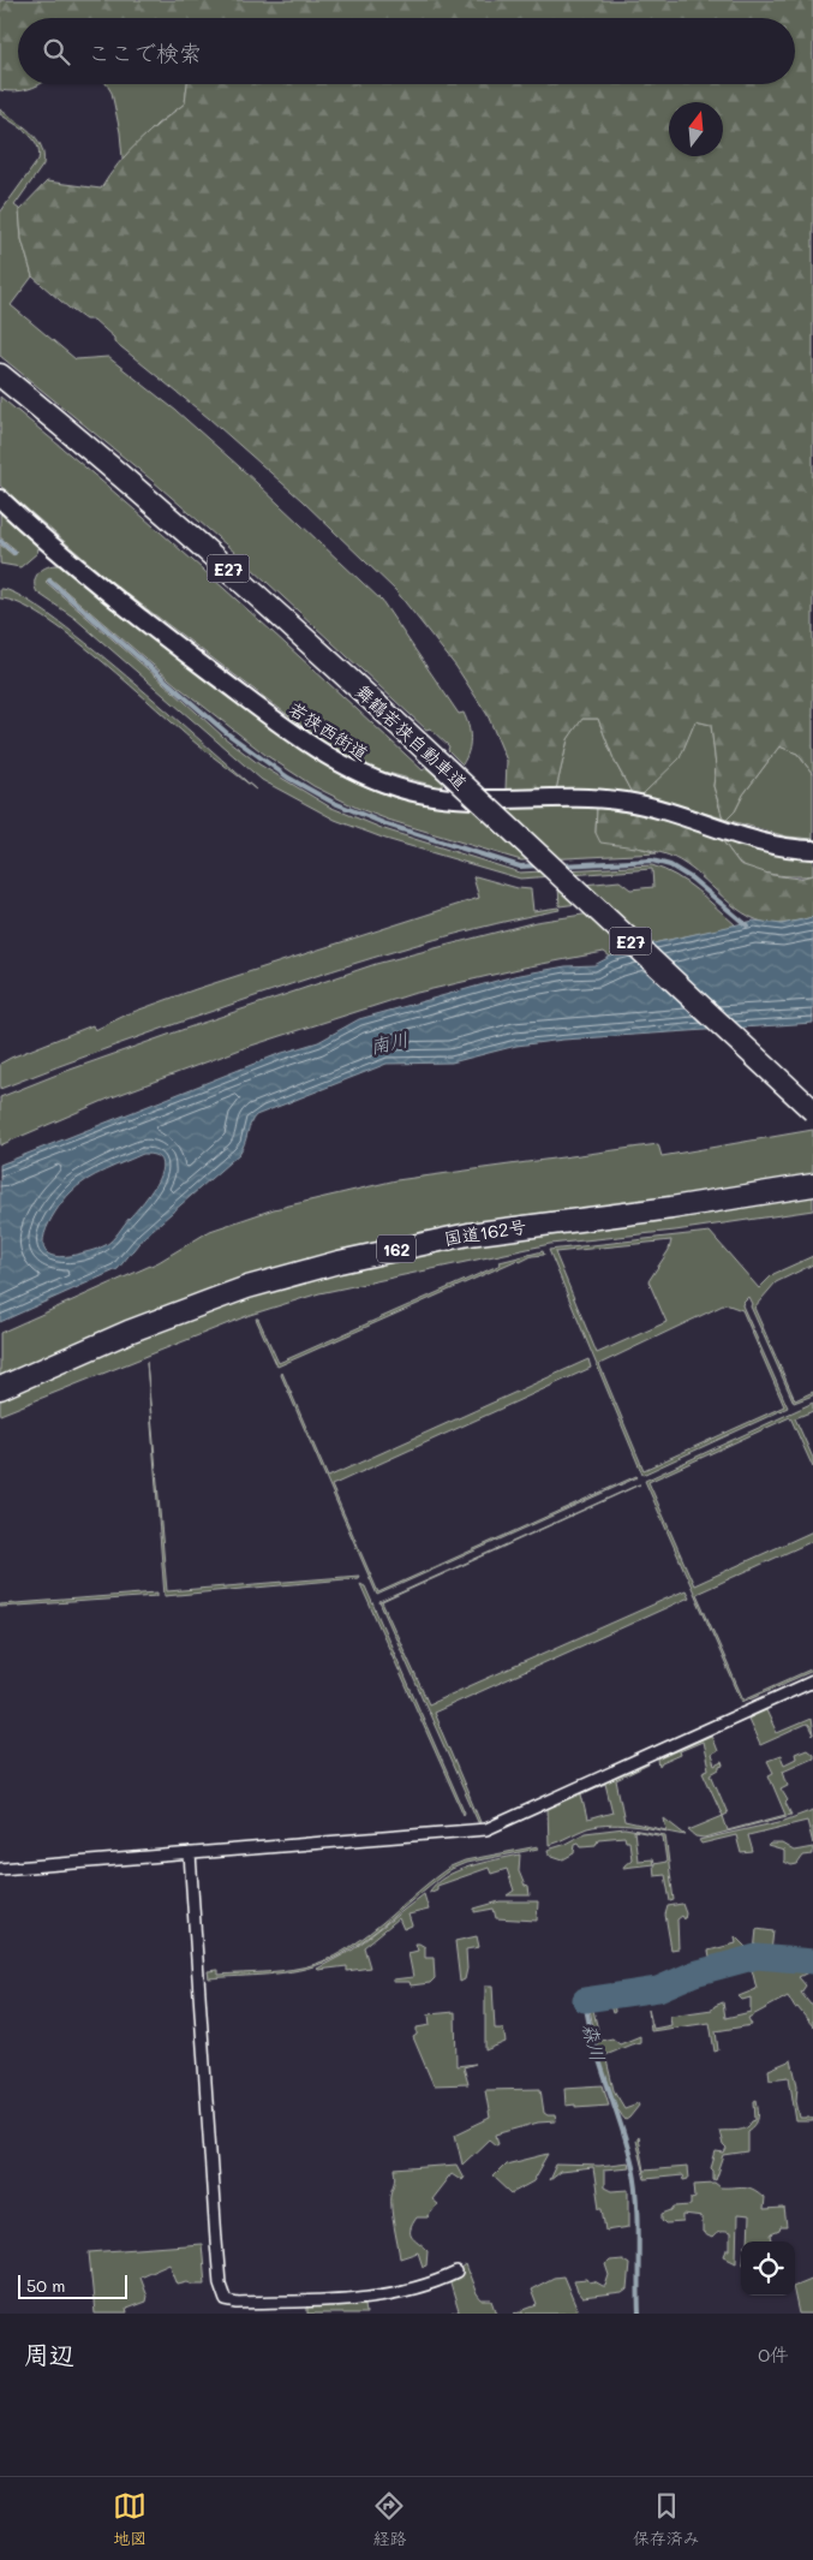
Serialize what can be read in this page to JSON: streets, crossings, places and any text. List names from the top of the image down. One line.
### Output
{"streets":{"highway":["E27","舞鶴若狭自動車道","国道162号","162"],"street":["若狭西街道"]},"water":["南川","森川"],"scale_bar":"50 m","north":"top","page":{"search":"ここで検索","scale":"50 m","heading":["周辺","0件"],"nav":["地図","経路","保存済み"]}}
